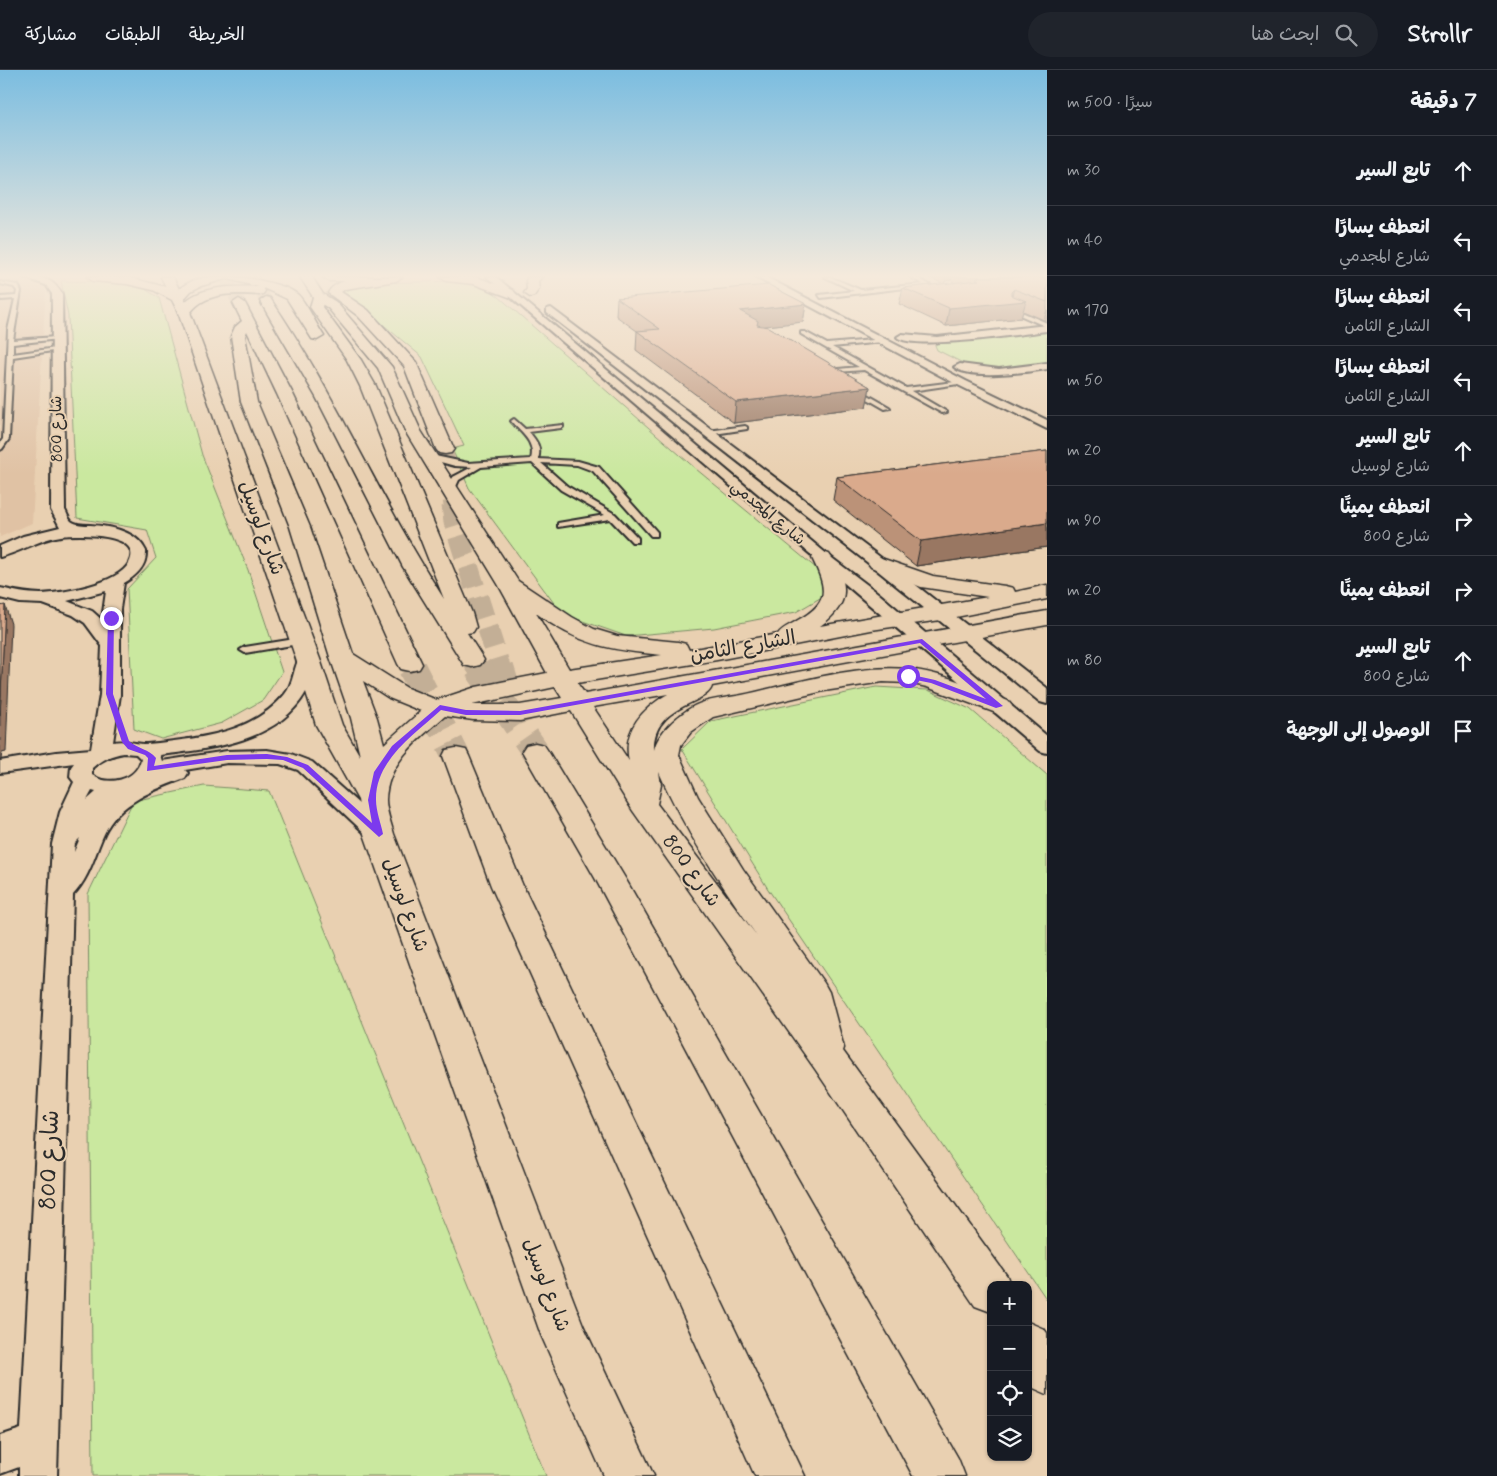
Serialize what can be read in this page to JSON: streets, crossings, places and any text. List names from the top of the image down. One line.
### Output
{"streets":{"main road":["شارع 800","شارع لوسيل","الشارع الثامن"],"street":["شارع المجدمي"]},"crossings":[["شارع 800","الشارع الثامن"],["شارع المجدمي","الشارع الثامن"],["شارع لوسيل","الشارع الثامن"]],"page":{"header":"Strollr","search":"ابحث هنا","nav":["الخريطة","الطبقات","مشاركة"],"heading":["7 دقيقة","سيرًا · 500 m"],"list":[["تابع السير","30 m"],["انعطف يسارًا","شارع المجدمي","40 m"],["انعطف يسارًا","الشارع الثامن","170 m"],["انعطف يسارًا","الشارع الثامن","50 m"],["تابع السير","شارع لوسيل","20 m"],["انعطف يمينًا","شارع 800","90 m"],["انعطف يمينًا","20 m"],["تابع السير","شارع 800","80 m"],"الوصول إلى الوجهة"],"map_buttons":["+","−"]}}
